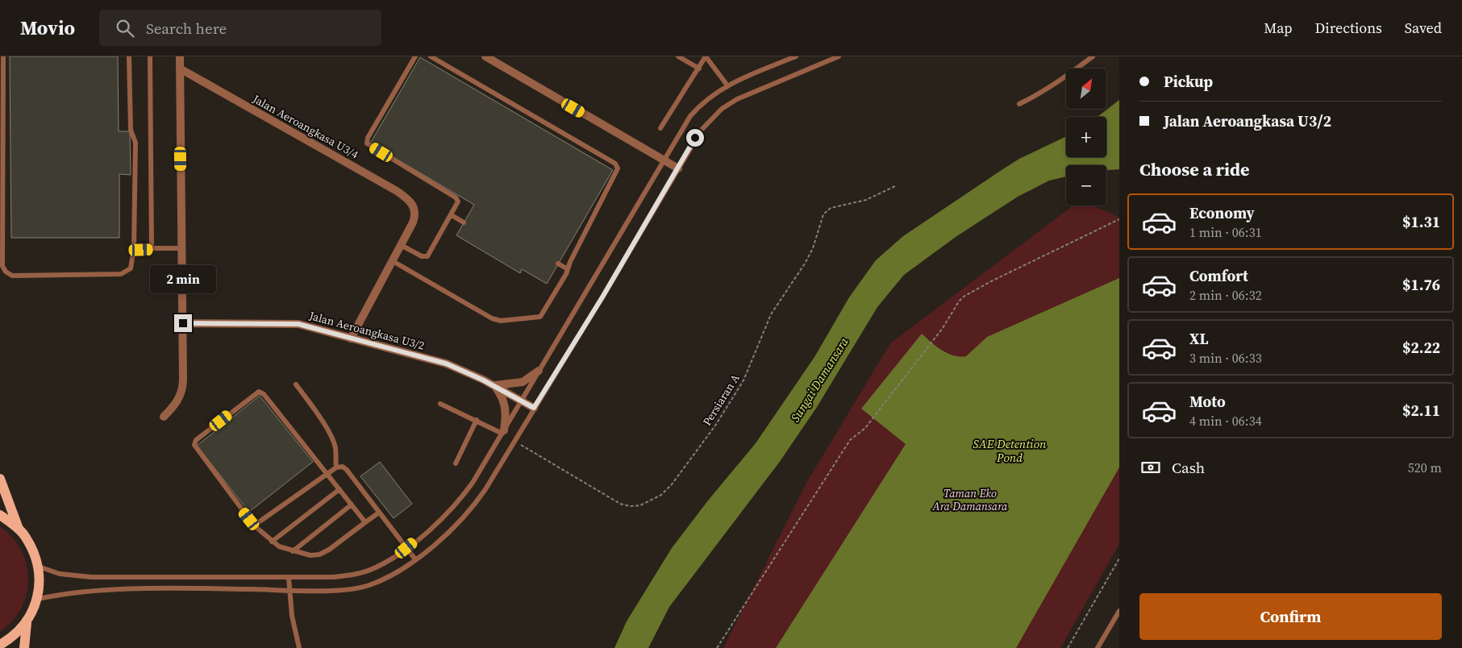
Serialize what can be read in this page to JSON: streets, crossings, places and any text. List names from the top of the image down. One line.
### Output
{"streets":{"street":["Jalan Aeroangkasa U3/4","Jalan Aeroangkasa U3/2"],"path":["Persiaran A"]},"crossings":[["Jalan Aeroangkasa U3/4","Jalan Aeroangkasa U3/2"]],"water":["Sungai Damansara","SAE Detention Pond"],"parks":["Taman Eko Ara Damansara"],"north":"top right","page":{"header":"Movio","search":"Search here","nav":["Map","Directions","Saved"],"banner":["Pickup","Jalan Aeroangkasa U3/2"],"map_buttons":["+","−"],"heading":"Choose a ride","list":[{"name":"Economy","note":"1 min · 06:31","value":"$1.31"},{"name":"Comfort","note":"2 min · 06:32","value":"$1.76"},{"name":"XL","note":"3 min · 06:33","value":"$2.22"},{"name":"Moto","note":"4 min · 06:34","value":"$2.11"}],"bubble":"2 min","pay":["Cash","520 m"],"buttons":"Confirm"}}
